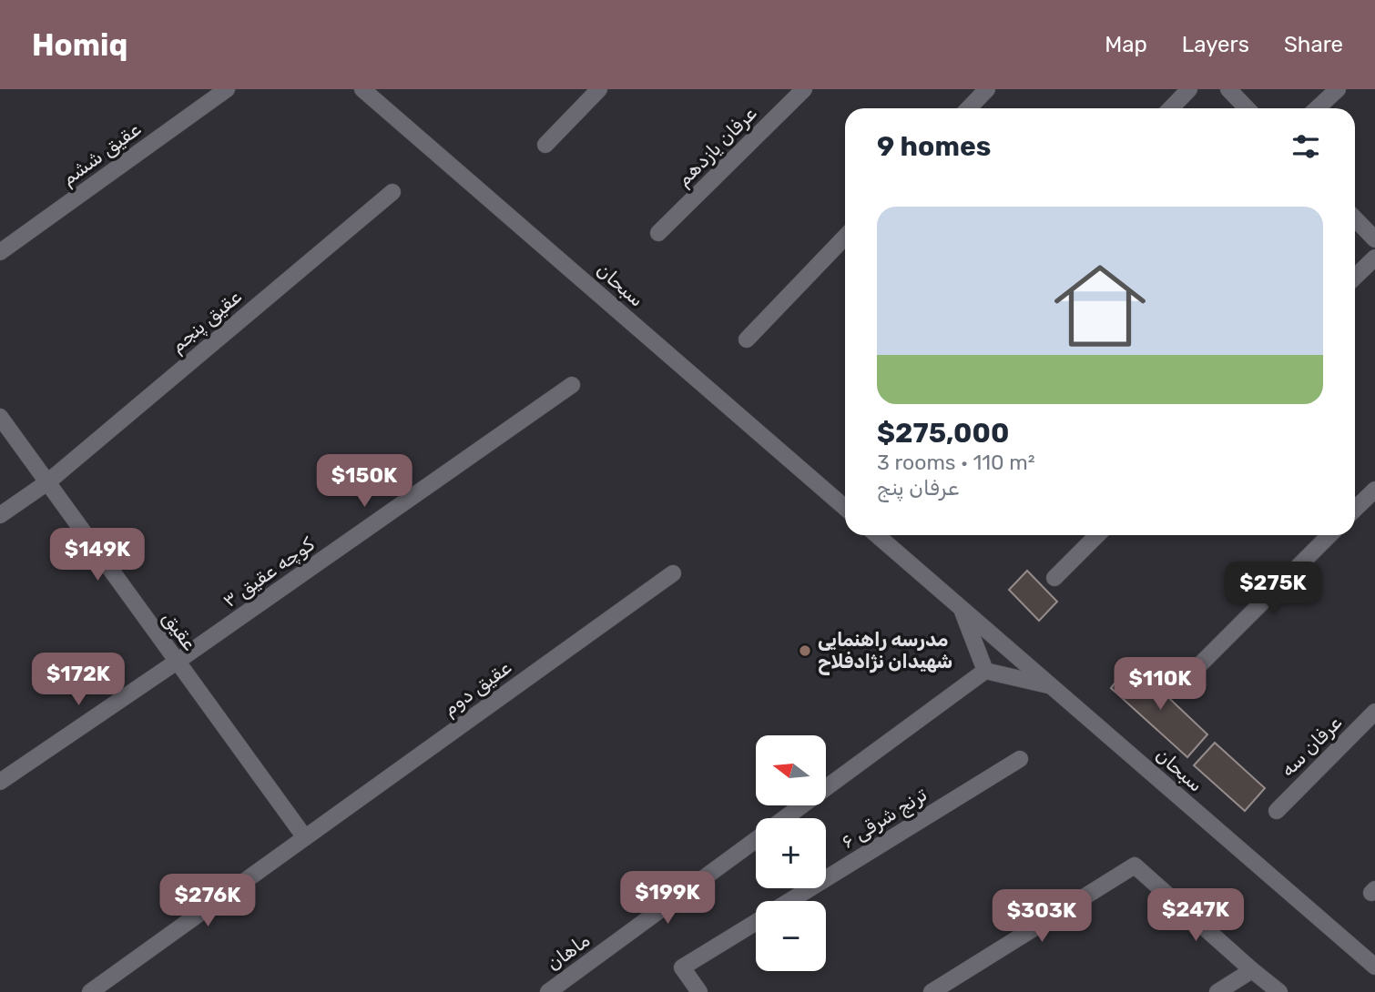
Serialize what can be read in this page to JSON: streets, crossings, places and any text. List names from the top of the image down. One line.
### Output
{"streets":{"street":["عرفان یازدهم","عقیق ششم","سبحان","عقیق پنجم","کوچه عقیق ۳","عقیق","عقیق دوم","عرفان سه","ترنج شرقی ۶","ماهان"]},"crossings":[["عقیق پنجم","عقیق"],["کوچه عقیق ۳","عقیق"],["عقیق","عقیق دوم"]],"places":["مدرسه راهنمایی شهیدان نژادفلاح"],"north":"left","page":{"header":"Homiq","nav":["Map","Layers","Share"],"heading":"9 homes","list":[{"name":"$275,000","note":"3 rooms · 110 m² · عرفان پنج"}],"price":["$150K","$149K","$275K","$172K","$110K","$199K","$276K","$247K","$303K"],"map_buttons":["+","−"]}}
